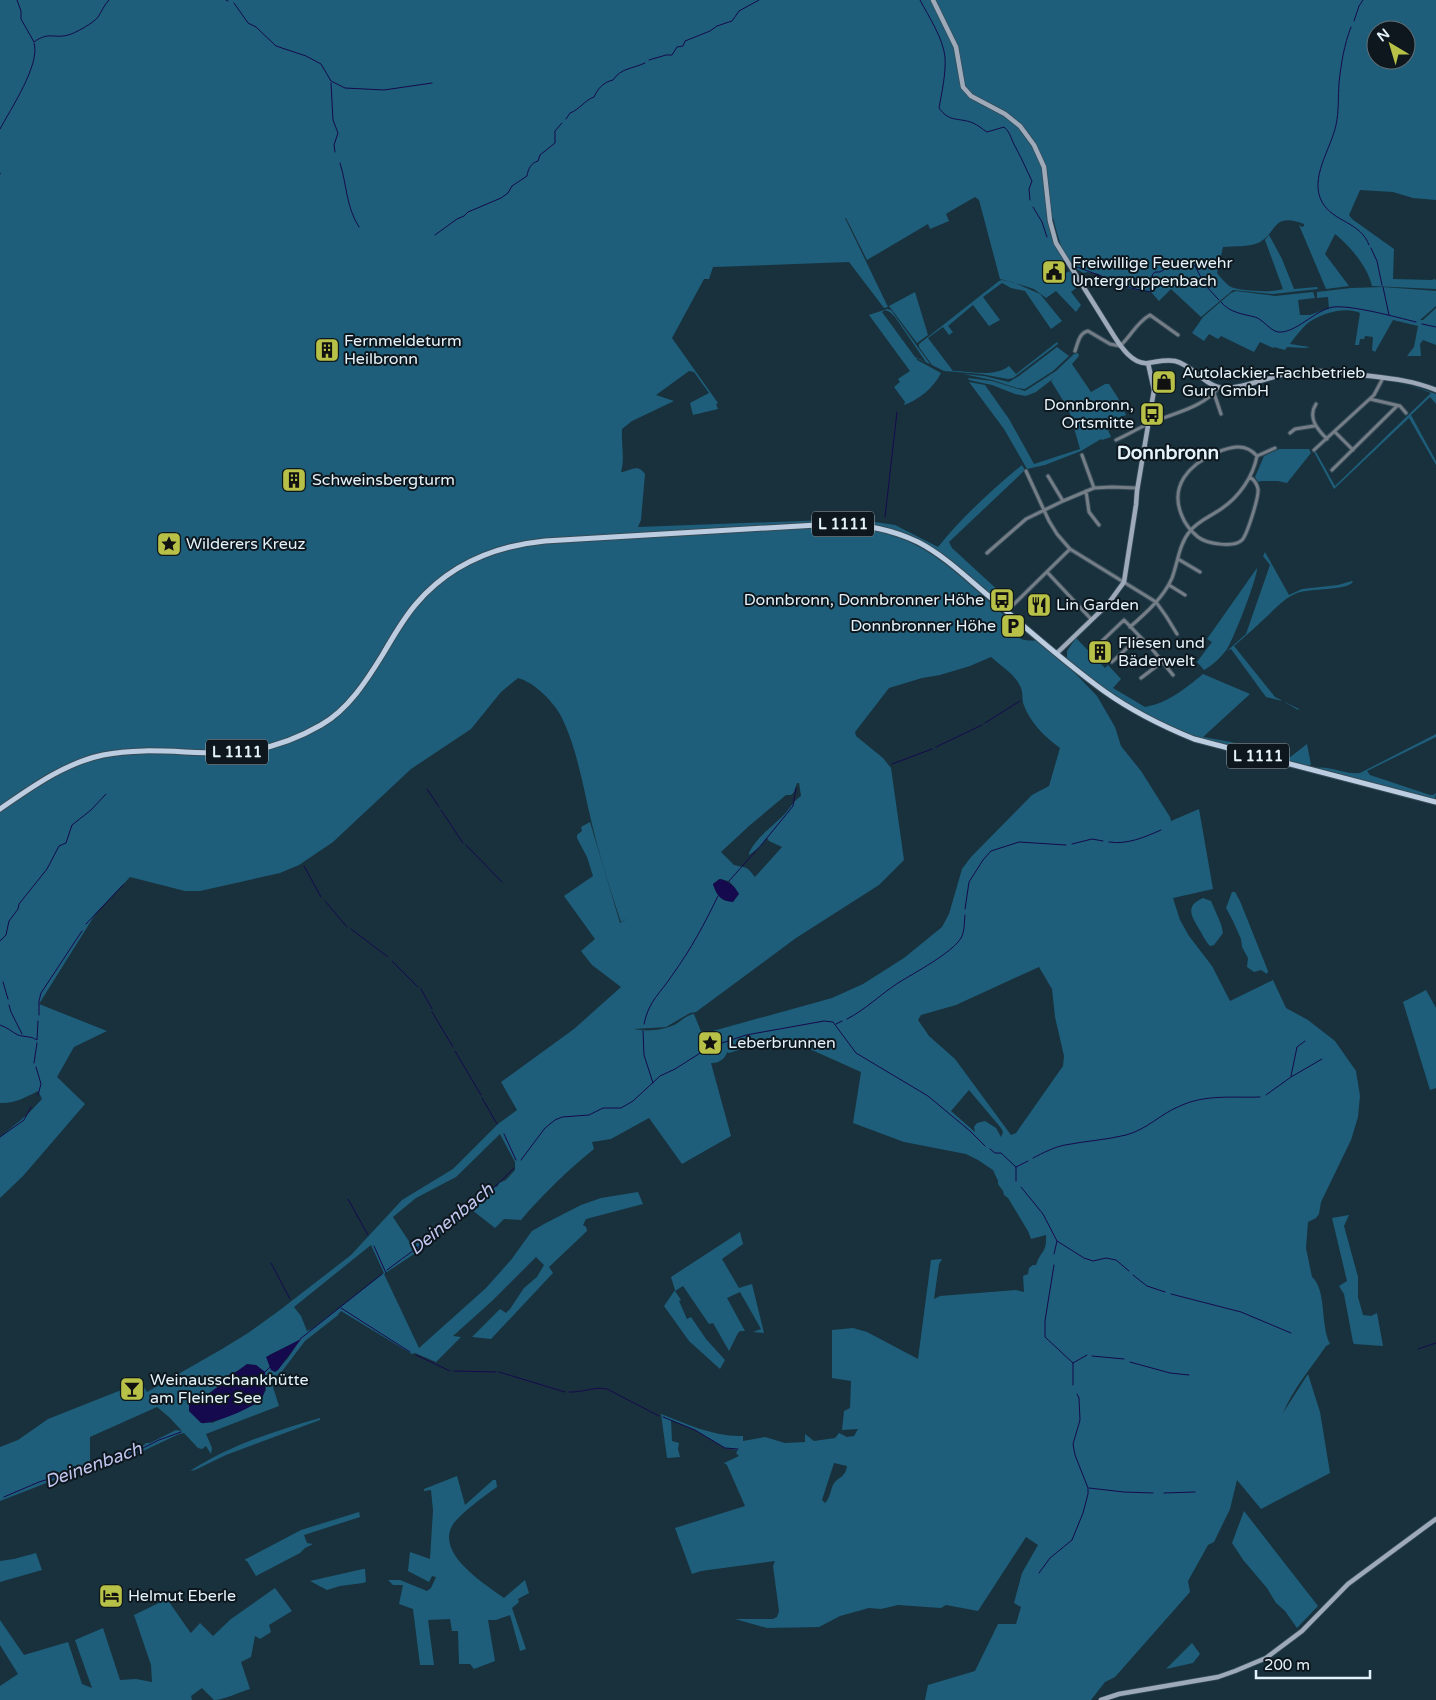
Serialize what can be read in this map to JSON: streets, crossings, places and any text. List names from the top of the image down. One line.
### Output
{"streets":{"main road":["L 1111"]},"districts":["Donnbronn"],"water":["Deinenbach"],"places":{"public building":["Freiwillige Feuerwehr Untergruppenbach"],"building":["Fernmeldeturm Heilbronn","Schweinsbergturm","Fliesen und Bäderwelt"],"shop":["Autolackier-Fachbetrieb Gurr GmbH"],"bus stop":["Donnbronn, Ortsmitte","Donnbronn, Donnbronner Höhe"],"place":["Wilderers Kreuz","Leberbrunnen"],"restaurant":["Lin Garden"],"parking":["Donnbronner Höhe"],"bar":["Weinausschankhütte am Fleiner See"],"hotel":["Helmut Eberle"]},"scale_bar":"200 m","north":"top left"}
